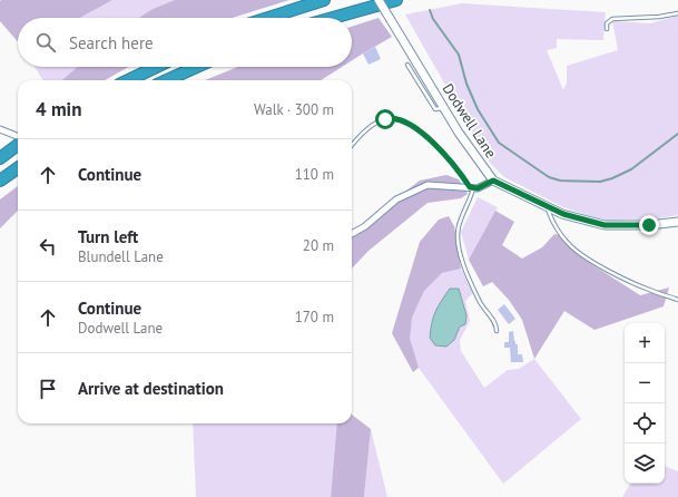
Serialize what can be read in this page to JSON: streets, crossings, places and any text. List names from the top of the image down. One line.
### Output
{"streets":{"street":["Dodwell Lane"]},"page":{"search":"Search here","heading":["4 min","Walk · 300 m"],"list":[["Continue","110 m"],["Turn left","Blundell Lane","20 m"],["Continue","Dodwell Lane","170 m"],"Arrive at destination"],"map_buttons":["+","−"]}}
